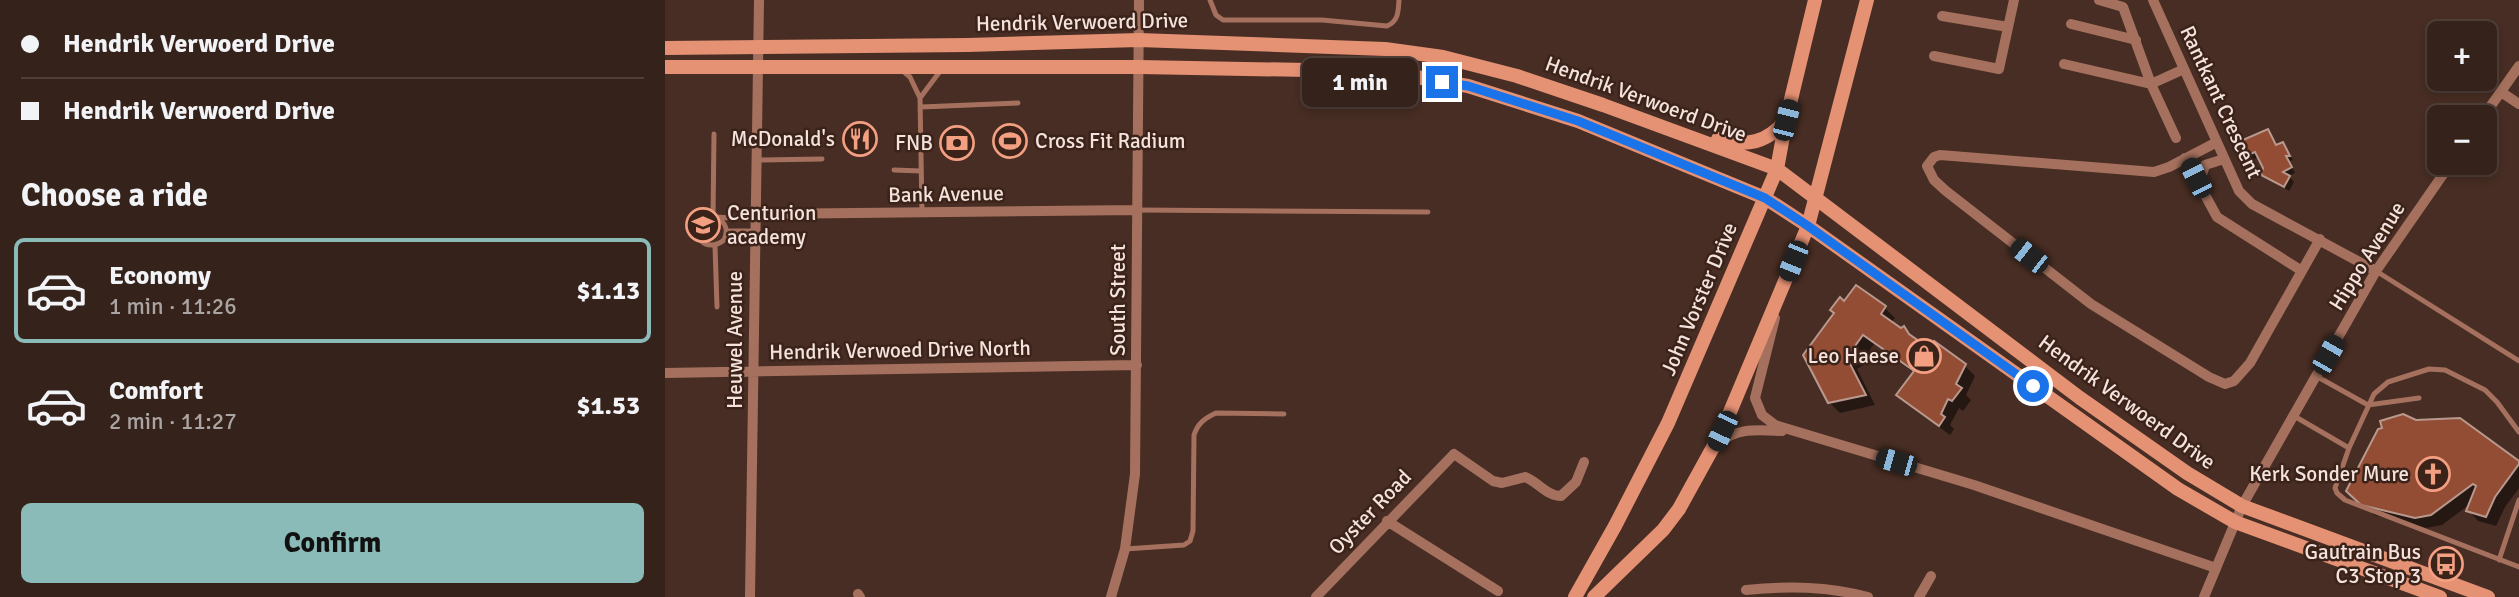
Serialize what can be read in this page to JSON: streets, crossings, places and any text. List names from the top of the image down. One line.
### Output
{"streets":{"main road":["Hendrik Verwoerd Drive","John Vorster Drive"],"street":["Rantkant Crescent","Bank Avenue","Hippo Avenue","South Street","Heuwel Avenue","Hendrik Verwoed Drive North","Oyster Road"]},"crossings":[["Hendrik Verwoerd Drive","Hippo Avenue"],["Hendrik Verwoerd Drive","John Vorster Drive"],["Hendrik Verwoerd Drive","South Street"],["Hendrik Verwoerd Drive","Heuwel Avenue"],["Rantkant Crescent","Hippo Avenue"],["Bank Avenue","South Street"],["Bank Avenue","Heuwel Avenue"],["South Street","Hendrik Verwoed Drive North"],["Heuwel Avenue","Hendrik Verwoed Drive North"]],"places":{"restaurant":["McDonald's"],"sports":["Cross Fit Radium"],"bank":["FNB"],"school or university":["Centurion academy"],"shop":["Leo Haese"],"church":["Kerk Sonder Mure"],"bus stop":["Gautrain Bus C3 Stop 3"]},"page":{"banner":["Hendrik Verwoerd Drive","Hendrik Verwoerd Drive"],"map_buttons":["+","−"],"bubble":"1 min","heading":"Choose a ride","list":[{"name":"Economy","note":"1 min · 11:26","value":"$1.13"},{"name":"Comfort","note":"2 min · 11:27","value":"$1.53"}],"buttons":"Confirm"}}
